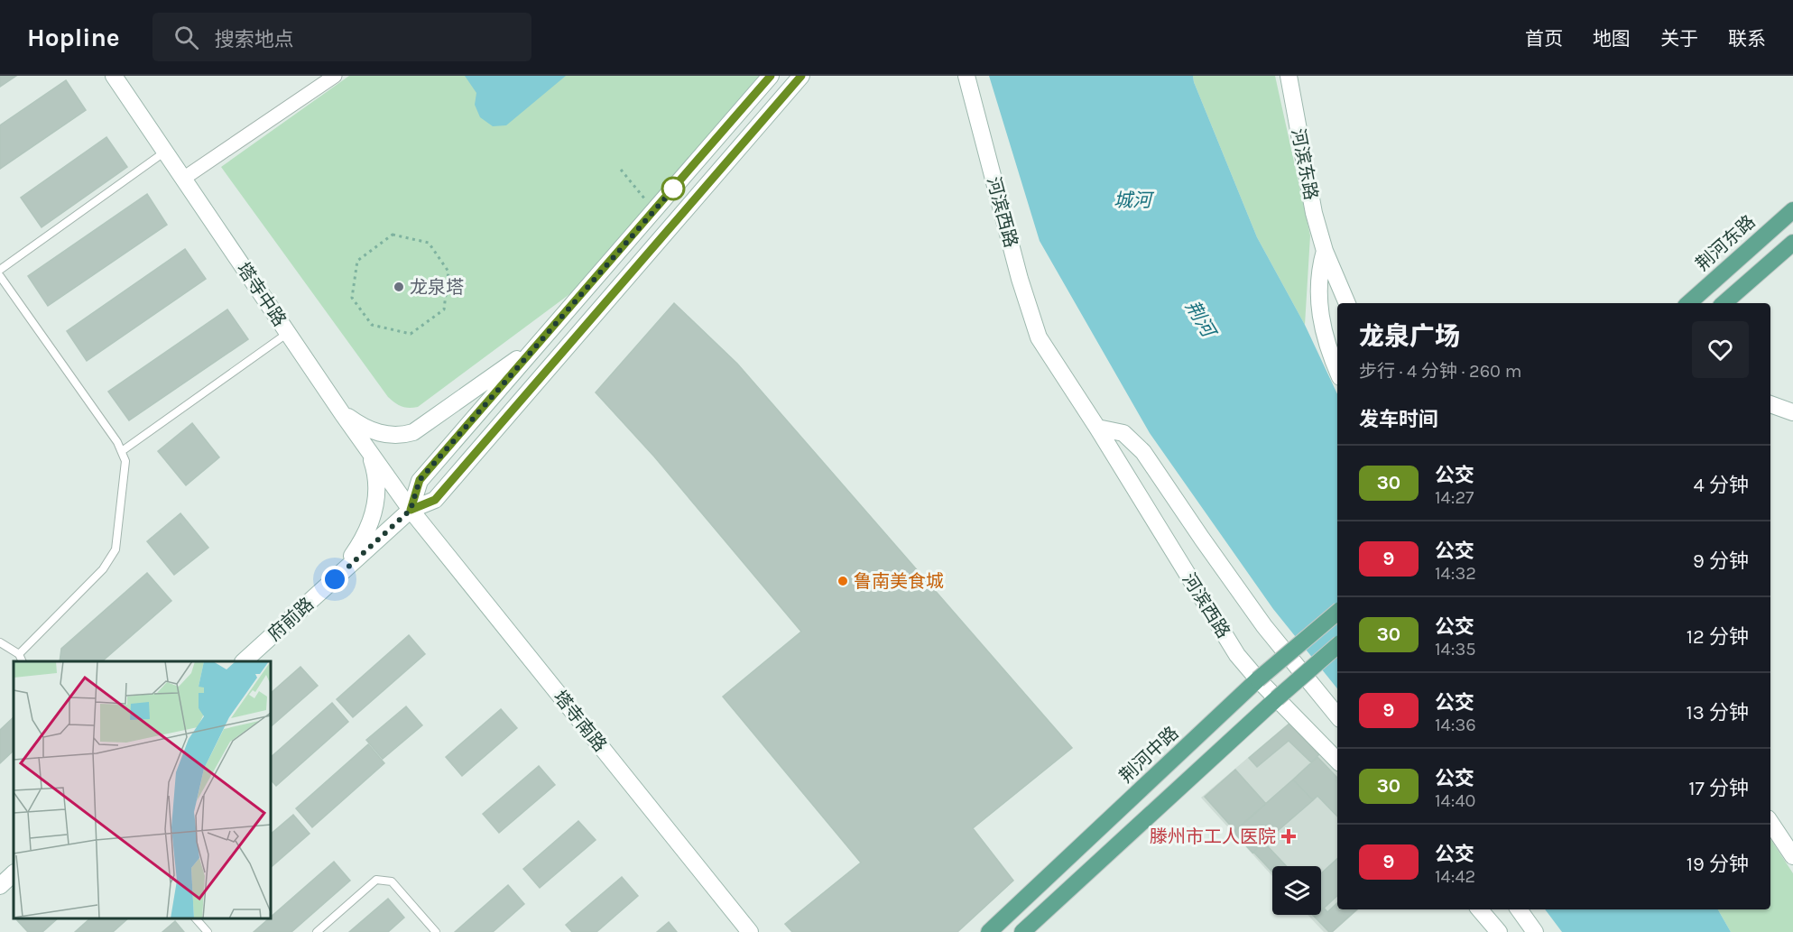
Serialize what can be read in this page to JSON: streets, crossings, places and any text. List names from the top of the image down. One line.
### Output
{"streets":{"main road":["河滨东路","河滨西路","荆河东路","塔寺中路","府前路","塔寺南路","荆河中路"]},"crossings":[["河滨西路","荆河中路"],["塔寺中路","府前路"],["塔寺中路","塔寺南路"],["府前路","塔寺南路"]],"water":["城河","荆河"],"places":{"other":["龙泉塔","鲁南美食城"],"health":["滕州市工人医院"]},"lines":["bus line 30"],"page":{"header":"Hopline","search":"搜索地点","nav":["首页","地图","关于","联系"],"heading":[["龙泉广场","步行 · 4 分钟 · 260 m"],"发车时间"],"list":[{"mark":"30","name":"公交","note":"14:27","value":"4 分钟"},{"mark":"9","name":"公交","note":"14:32","value":"9 分钟"},{"mark":"30","name":"公交","note":"14:35","value":"12 分钟"},{"mark":"9","name":"公交","note":"14:36","value":"13 分钟"},{"mark":"30","name":"公交","note":"14:40","value":"17 分钟"},{"mark":"9","name":"公交","note":"14:42","value":"19 分钟"}]}}
